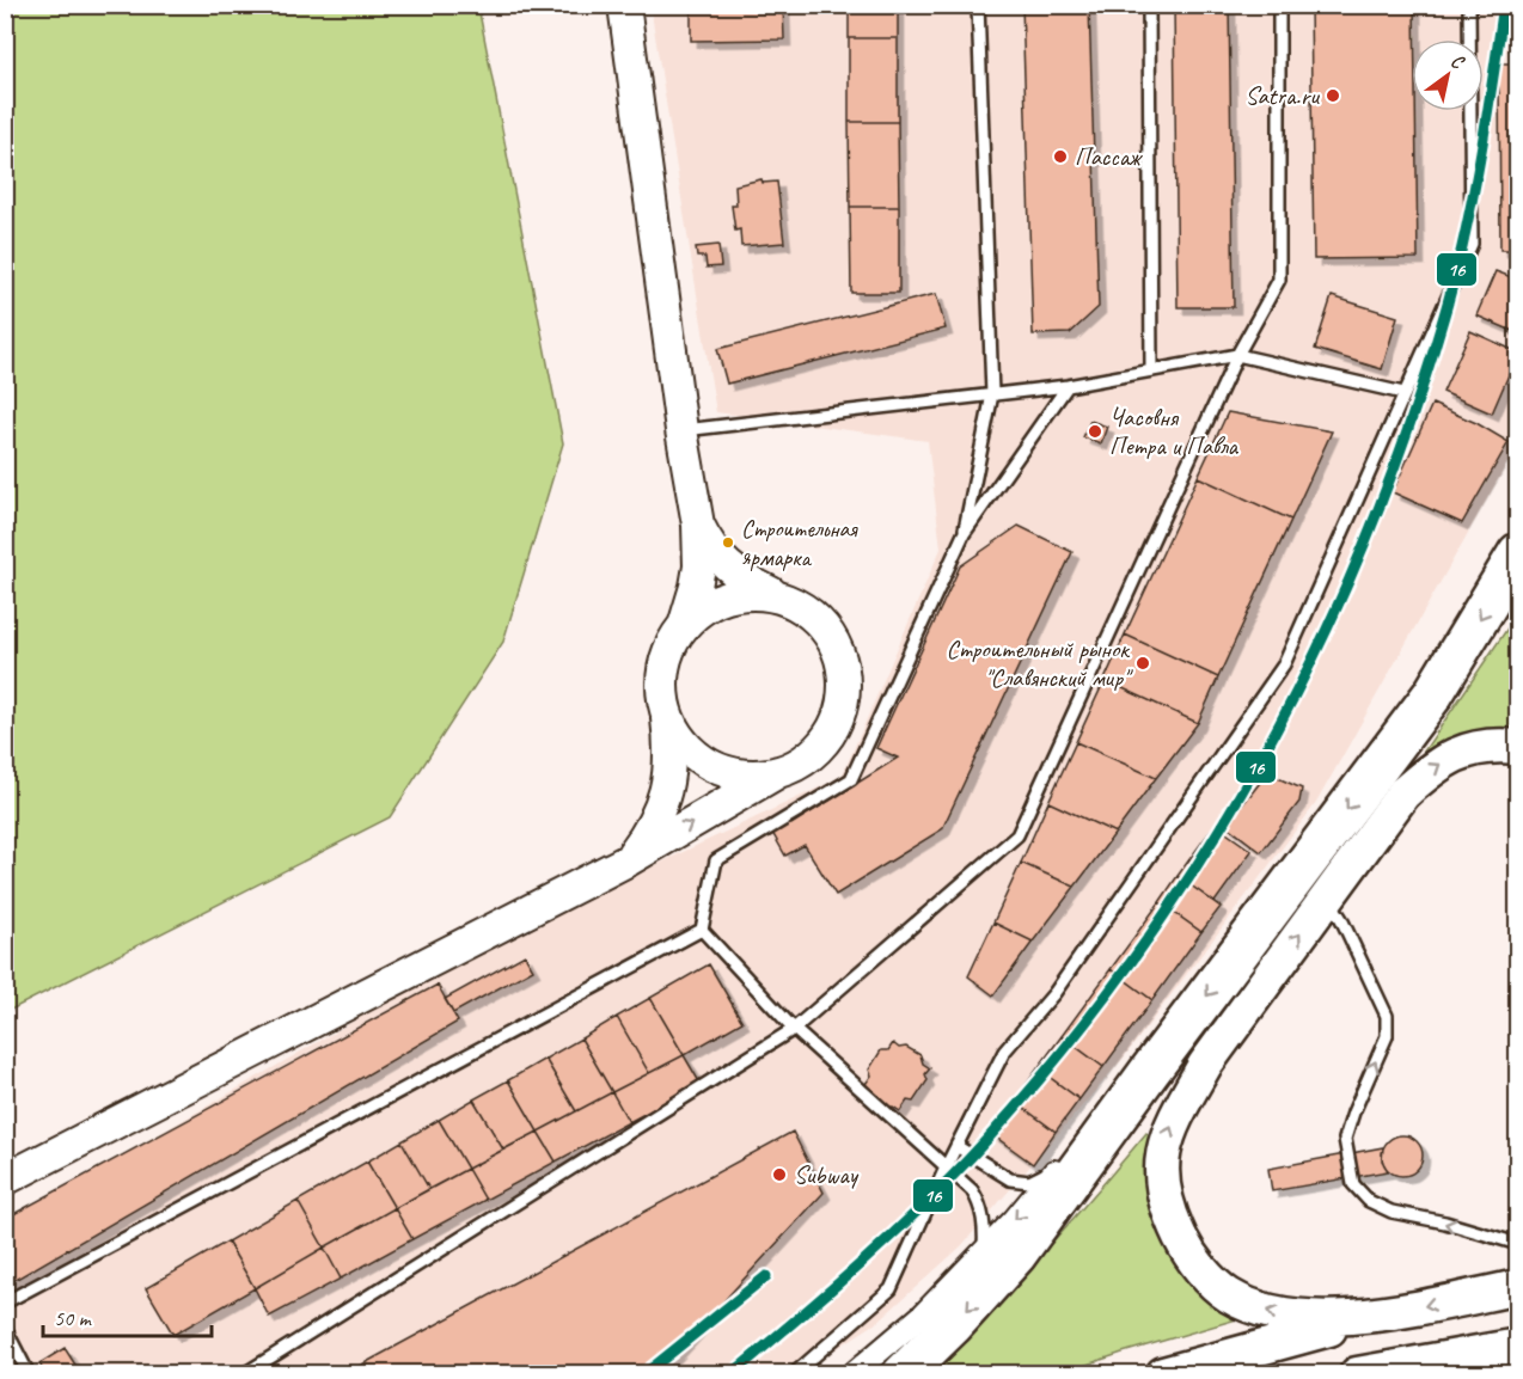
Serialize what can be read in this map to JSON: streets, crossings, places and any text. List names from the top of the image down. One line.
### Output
{"places":["Satra.ru","Пассаж","Часовня Петра и Павла","Строительная ярмарка","Строительный рынок \"Славянский мир\"","Subway"],"lines":["transit line 16"],"scale_bar":"50 m","north":"top right"}
